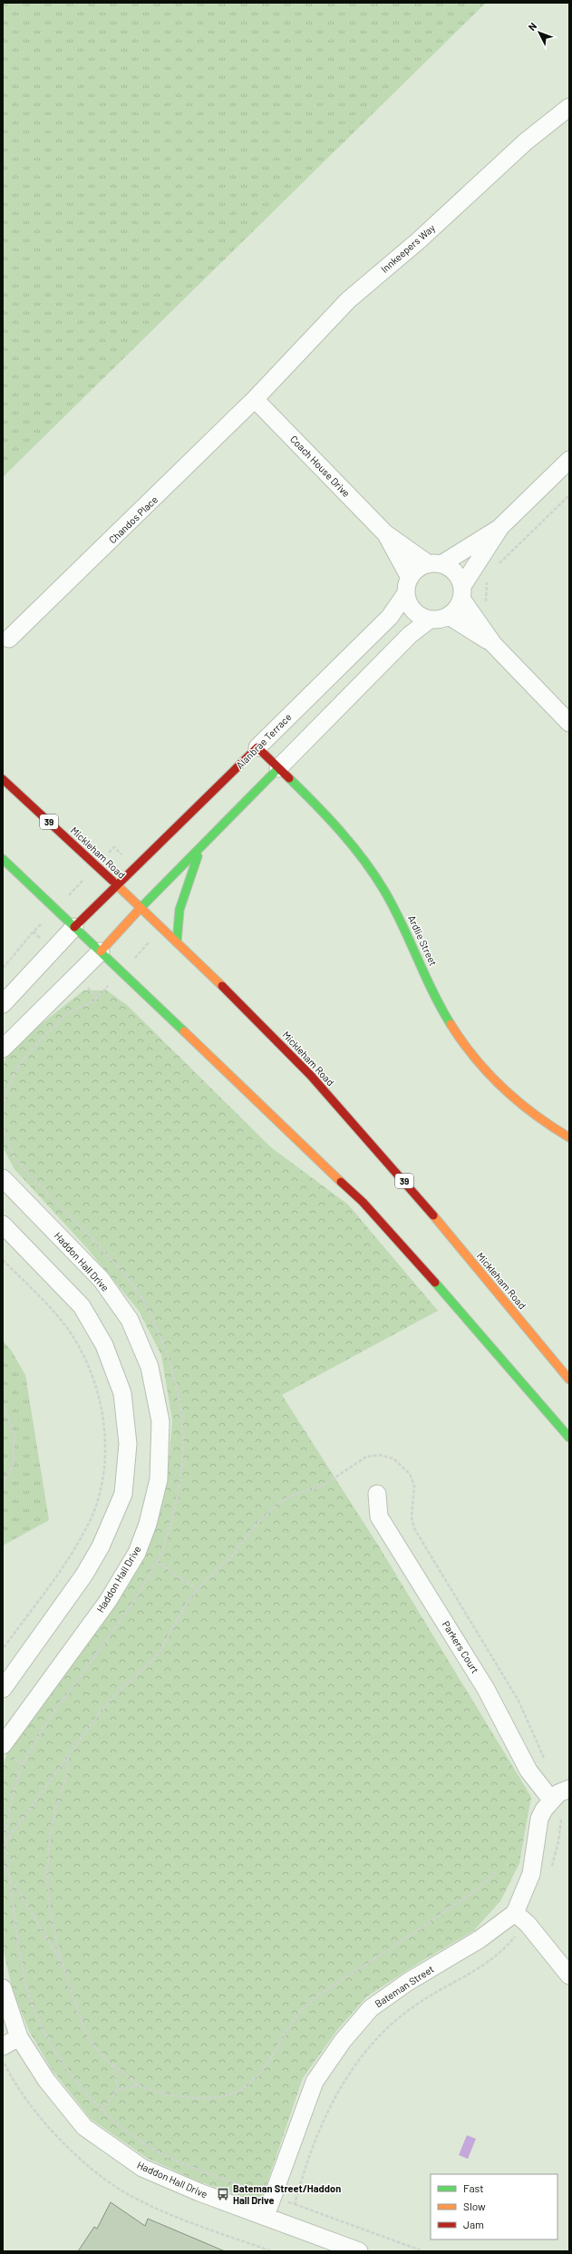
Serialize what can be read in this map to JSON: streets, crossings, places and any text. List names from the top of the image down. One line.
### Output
{"streets":{"main road":["Alanbrae Terrace","39","Mickleham Road","Ardlie Street"],"street":["Innkeepers Way","Coach House Drive","Chandos Place","Haddon Hall Drive","Parkers Court","Bateman Street"]},"crossings":[["Innkeepers Way","Coach House Drive"],["Innkeepers Way","Chandos Place"],["Coach House Drive","Chandos Place"],["Coach House Drive","Alanbrae Terrace"],["Alanbrae Terrace","Mickleham Road"],["Alanbrae Terrace","Ardlie Street"],["Haddon Hall Drive","Bateman Street"]],"places":{"bus stop":["Bateman Street/Haddon Hall Drive"]},"legend":["Fast","Slow","Jam"],"north":"top left"}
